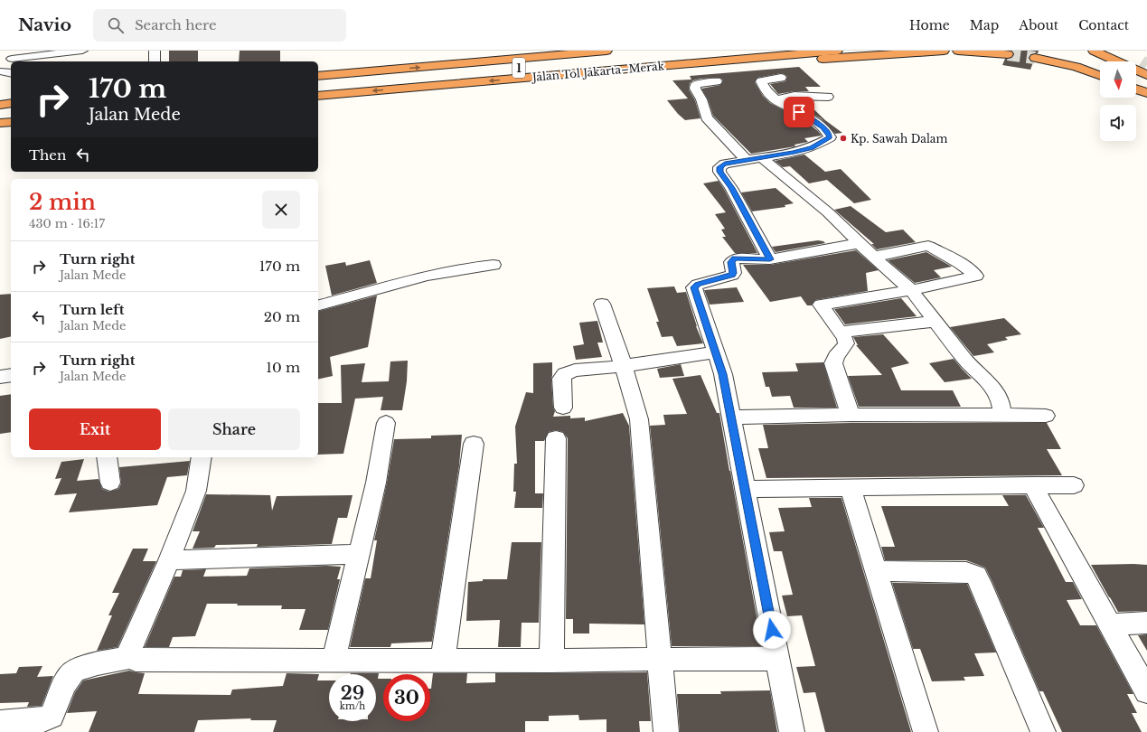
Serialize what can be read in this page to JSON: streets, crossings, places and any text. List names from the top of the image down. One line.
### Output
{"streets":{"highway":["1","Jalan Tol Jakarta–Merak"]},"places":["Kp. Sawah Dalam"],"north":"bottom","page":{"header":"Navio","search":"Search here","nav":["Home","Map","About","Contact"],"turn":["170 m","Jalan Mede"],"then":"Then","heading":["2 min","430 m · 16:17"],"list":[{"name":"Turn right","note":"Jalan Mede","value":"170 m"},{"name":"Turn left","note":"Jalan Mede","value":"20 m"},{"name":"Turn right","note":"Jalan Mede","value":"10 m"}],"buttons":["Exit","Share"],"speed":"29 km/h","limit":"30"}}
